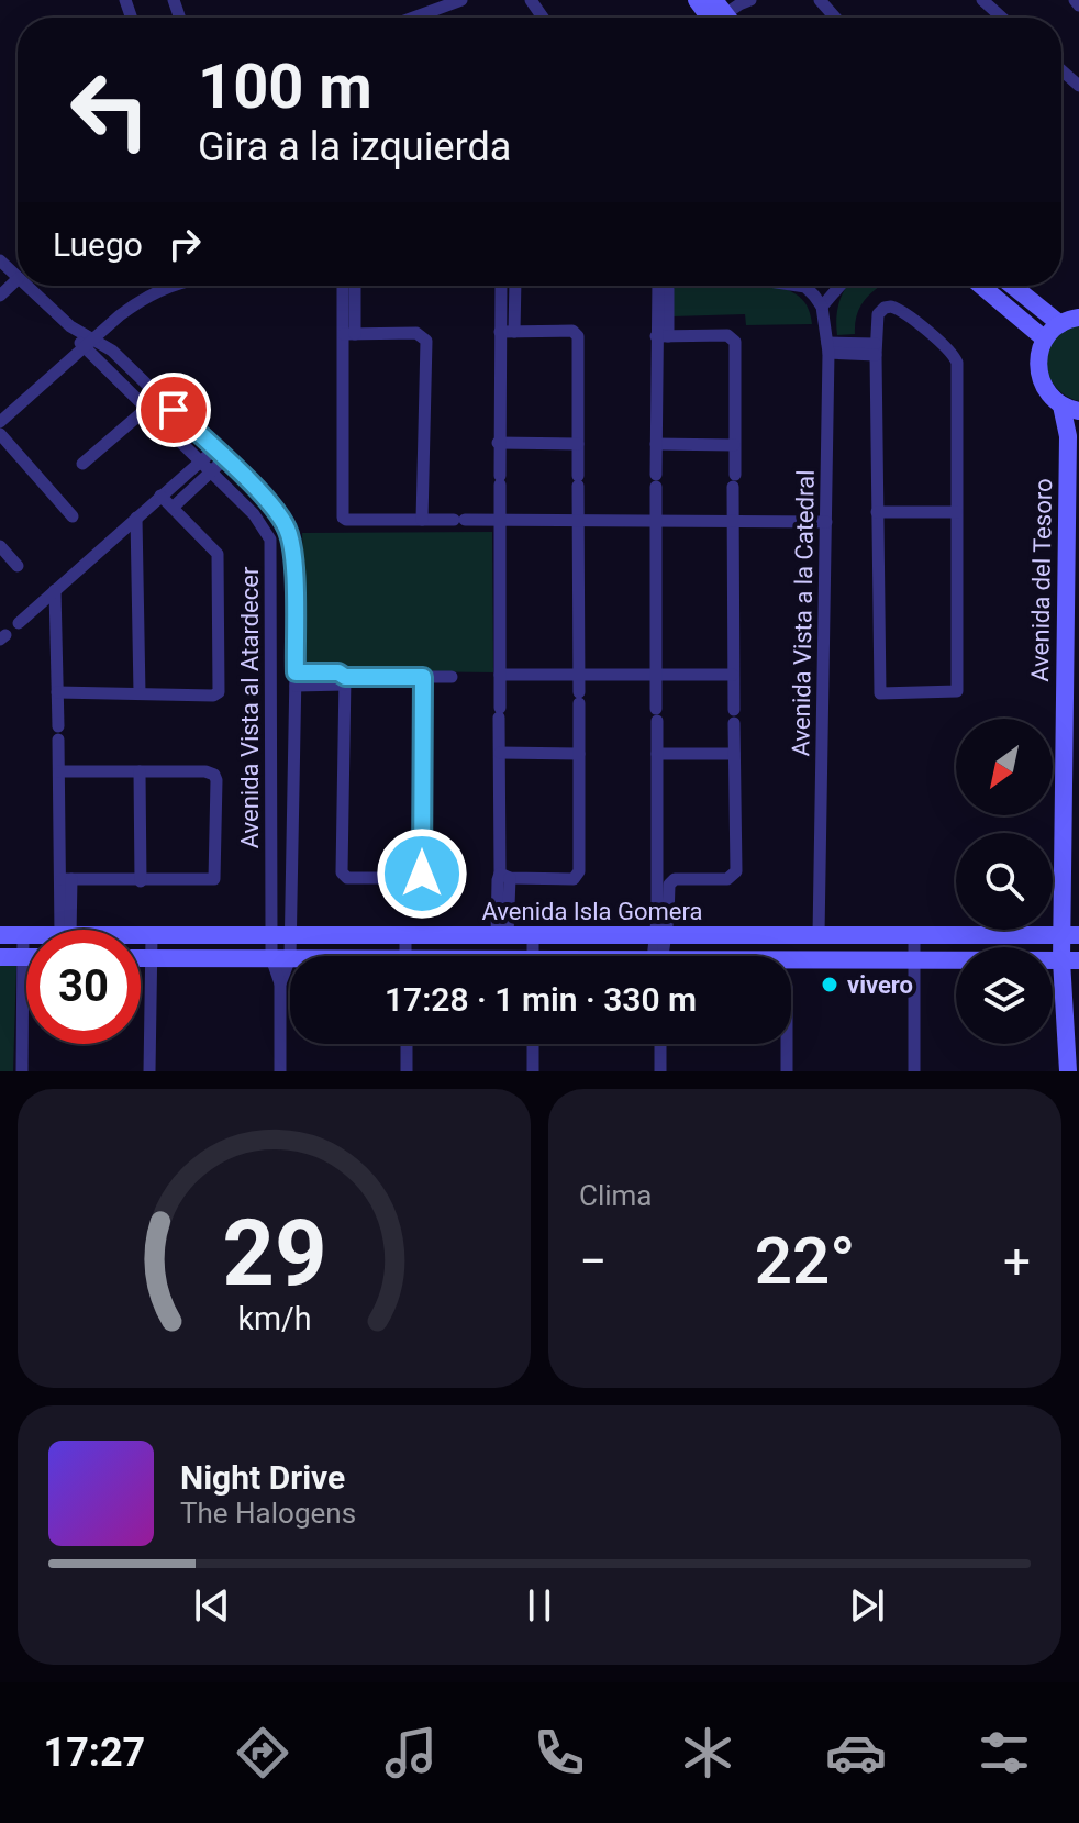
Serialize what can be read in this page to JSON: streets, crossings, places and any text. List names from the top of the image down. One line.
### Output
{"streets":{"street":["Avenida del Tesoro","Avenida Vista a la Catedral","Avenida Vista al Atardecer","Avenida Isla Gomera"]},"crossings":[["Avenida del Tesoro","Avenida Isla Gomera"],["Avenida Vista a la Catedral","Avenida Isla Gomera"],["Avenida Vista al Atardecer","Avenida Isla Gomera"]],"places":["vivero"],"north":"bottom left","page":{"turn":["100 m","Gira a la izquierda"],"then":"Luego","limit":"30","trip":"17:28 · 1 min · 330 m","tile":"Clima","heat":["−","22°","+"],"song":["Night Drive","The Halogens"],"tabs":"17:27","gauge":["29","km/h"]}}
